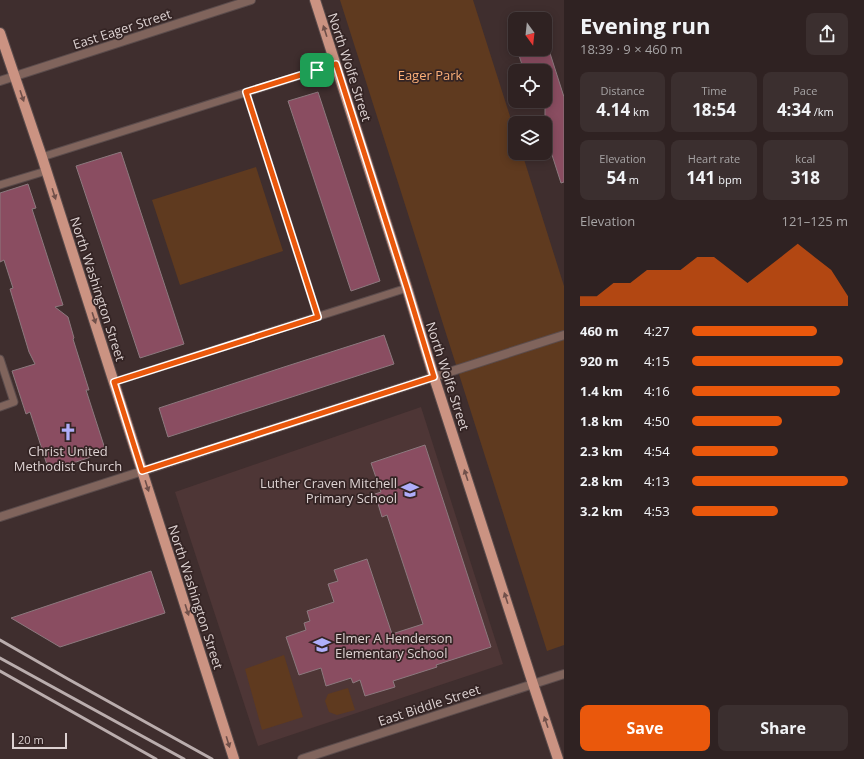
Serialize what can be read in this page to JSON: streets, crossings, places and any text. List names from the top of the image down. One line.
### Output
{"streets":{"main road":["North Wolfe Street","North Washington Street"],"street":["East Eager Street","East Biddle Street"]},"crossings":[["East Eager Street","North Washington Street"],["North Wolfe Street","East Biddle Street"]],"one_way":["North Wolfe Street","North Washington Street"],"parks":["Eager Park"],"places":{"church":["Christ United Methodist Church"],"school or university":["Luther Craven Mitchell Primary School","Elmer A Henderson Elementary School"]},"scale_bar":"20 m","north":"bottom","page":{"heading":["Evening run","18:39 · 9 × 460 m"],"stats":[["Distance","4.14 km"],["Time","18:54"],["Pace","4:34 /km"],["Elevation","54 m"],["Heart rate","141 bpm"],["kcal","318"]],"chart":["Elevation","121–125 m"],"list":[{"name":"460 m","note":"4:27"},{"name":"920 m","note":"4:15"},{"name":"1.4 km","note":"4:16"},{"name":"1.8 km","note":"4:50"},{"name":"2.3 km","note":"4:54"},{"name":"2.8 km","note":"4:13"},{"name":"3.2 km","note":"4:53"}],"buttons":["Save","Share"],"scale":"20 m"}}
